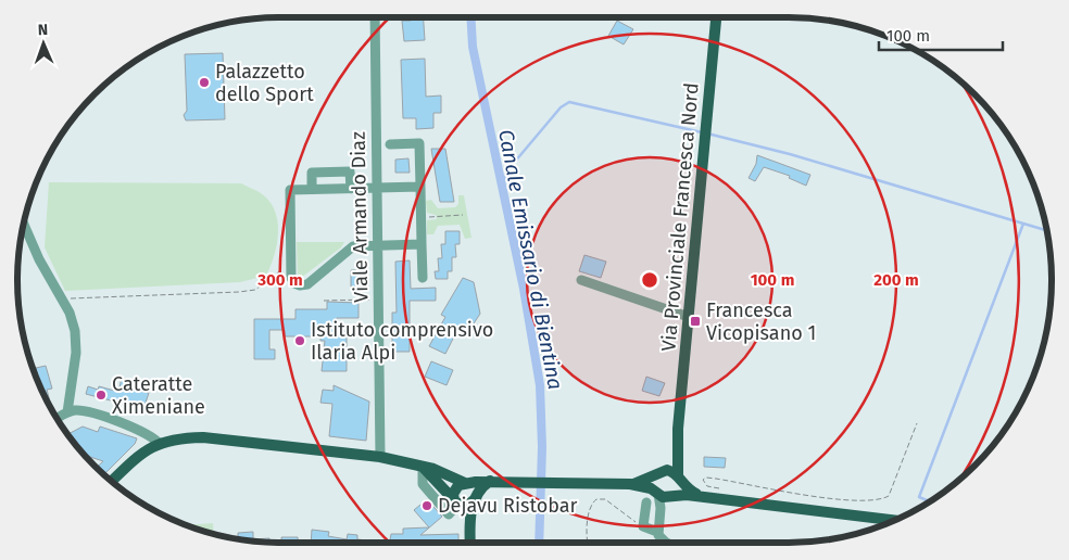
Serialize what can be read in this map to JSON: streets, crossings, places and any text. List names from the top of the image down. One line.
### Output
{"streets":{"main road":["Via Provinciale Francesca Nord"],"street":["Viale Armando Diaz"]},"water":["Canale Emissario di Bientina"],"places":{"other":["Palazzetto dello Sport","Istituto comprensivo Ilaria Alpi","Cateratte Ximeniane","Dejavu Ristobar"],"transit":["Francesca Vicopisano 1"]},"scale_bar":"100 m","north":"top","rings":["100 m","200 m","300 m"]}
